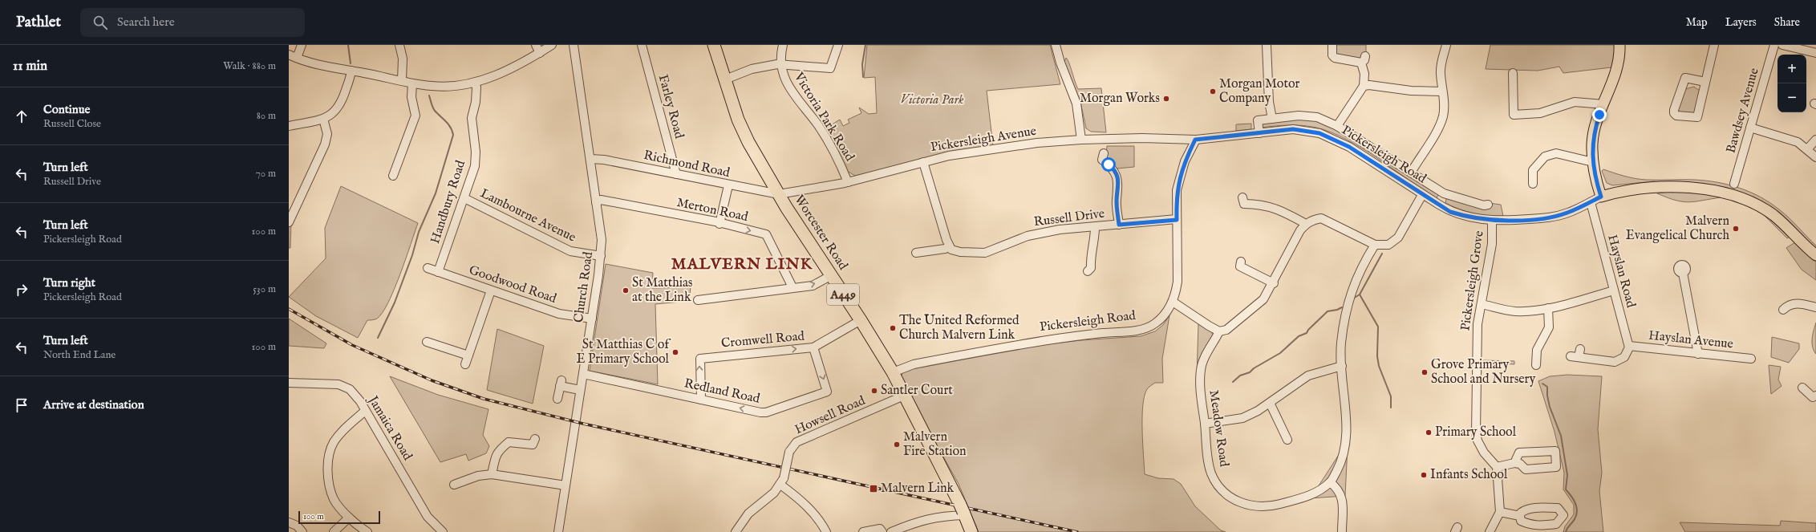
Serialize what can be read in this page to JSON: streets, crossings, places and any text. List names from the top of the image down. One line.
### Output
{"streets":{"highway":["Worcester Road","A449"],"main road":["Pickersleigh Road"],"street":["Farley Road","Bawdsey Avenue","Victoria Park Road","Pickersleigh Avenue","Richmond Road","Handbury Road","Merton Road","Lambourne Avenue","Russell Drive","Hayslan Road","Pickersleigh Grove","Goodwood Road","Church Road","Cromwell Road","Hayslan Avenue","Redland Road","Howsell Road","Jamaica Road","Meadow Road"]},"crossings":[["Farley Road","Richmond Road"],["Victoria Park Road","Pickersleigh Avenue"],["Victoria Park Road","Worcester Road"],["Pickersleigh Avenue","Pickersleigh Road"],["Pickersleigh Avenue","Richmond Road"],["Pickersleigh Avenue","Worcester Road"],["Pickersleigh Road","Russell Drive"],["Pickersleigh Road","Worcester Road"],["Pickersleigh Road","Hayslan Road"],["Pickersleigh Road","Pickersleigh Grove"],["Richmond Road","Worcester Road"],["Richmond Road","Church Road"],["Handbury Road","Lambourne Avenue"],["Handbury Road","Goodwood Road"],["Merton Road","Church Road"],["Lambourne Avenue","Church Road"],["Worcester Road","Cromwell Road"],["Worcester Road","Howsell Road"],["Hayslan Road","Hayslan Avenue"],["Goodwood Road","Church Road"],["Church Road","Redland Road"],["Cromwell Road","Redland Road"]],"one_way":["Merton Road"],"districts":["MALVERN LINK"],"parks":["Victoria Park"],"places":{"other":["Morgan Motor Company","Morgan Works","Malvern Evangelical Church","St Matthias at the Link","The United Reformed Church Malvern Link","St Matthias C of E Primary School","Grove Primary School and Nursery","Santler Court","Primary School","Malvern Fire Station","Infants School"],"transit":["Malvern Link"]},"scale_bar":"100 m","page":{"header":"Pathlet","search":"Search here","nav":["Map","Layers","Share"],"heading":["11 min","Walk · 880 m"],"map_buttons":["+","−"],"list":[["Continue","Russell Close","80 m"],["Turn left","Russell Drive","70 m"],["Turn left","Pickersleigh Road","100 m"],["Turn right","Pickersleigh Road","530 m"],["Turn left","North End Lane","100 m"],"Arrive at destination"],"scale":"100 m"}}
